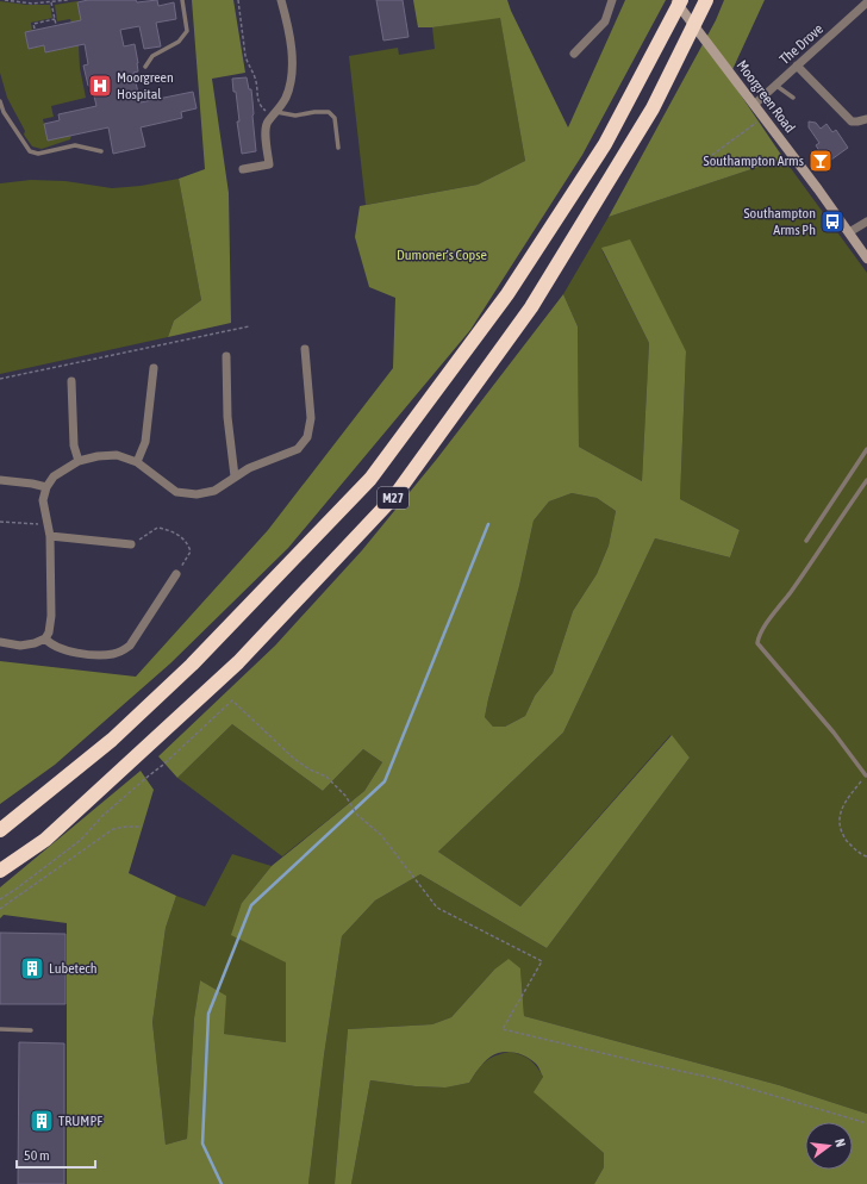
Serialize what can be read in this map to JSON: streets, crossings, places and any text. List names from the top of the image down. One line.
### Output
{"streets":{"highway":["M27"],"street":["The Drove","Moorgreen Road"]},"crossings":[["The Drove","Moorgreen Road"]],"parks":["Dumoner's Copse"],"places":{"hospital":["Moorgreen Hospital"],"bar":["Southampton Arms"],"bus stop":["Southampton Arms Ph"],"building":["Lubetech","TRUMPF"]},"scale_bar":"50 m","north":"right"}
